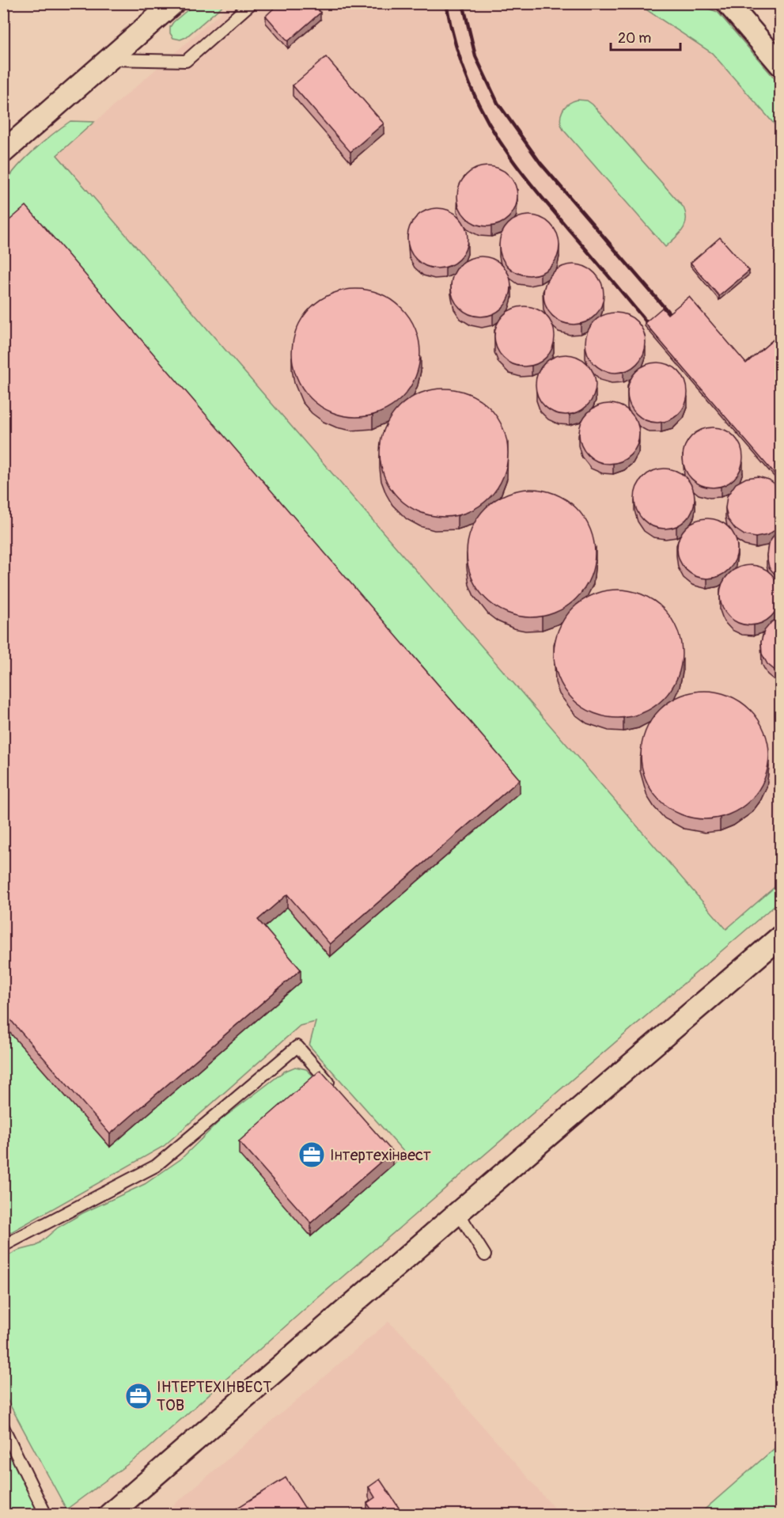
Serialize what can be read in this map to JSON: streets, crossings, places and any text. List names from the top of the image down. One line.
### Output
{"places":{"office":["Інтертехінвест","ІНТЕРТЕХІНВЕСТ ТОВ"]},"scale_bar":"20 m"}
